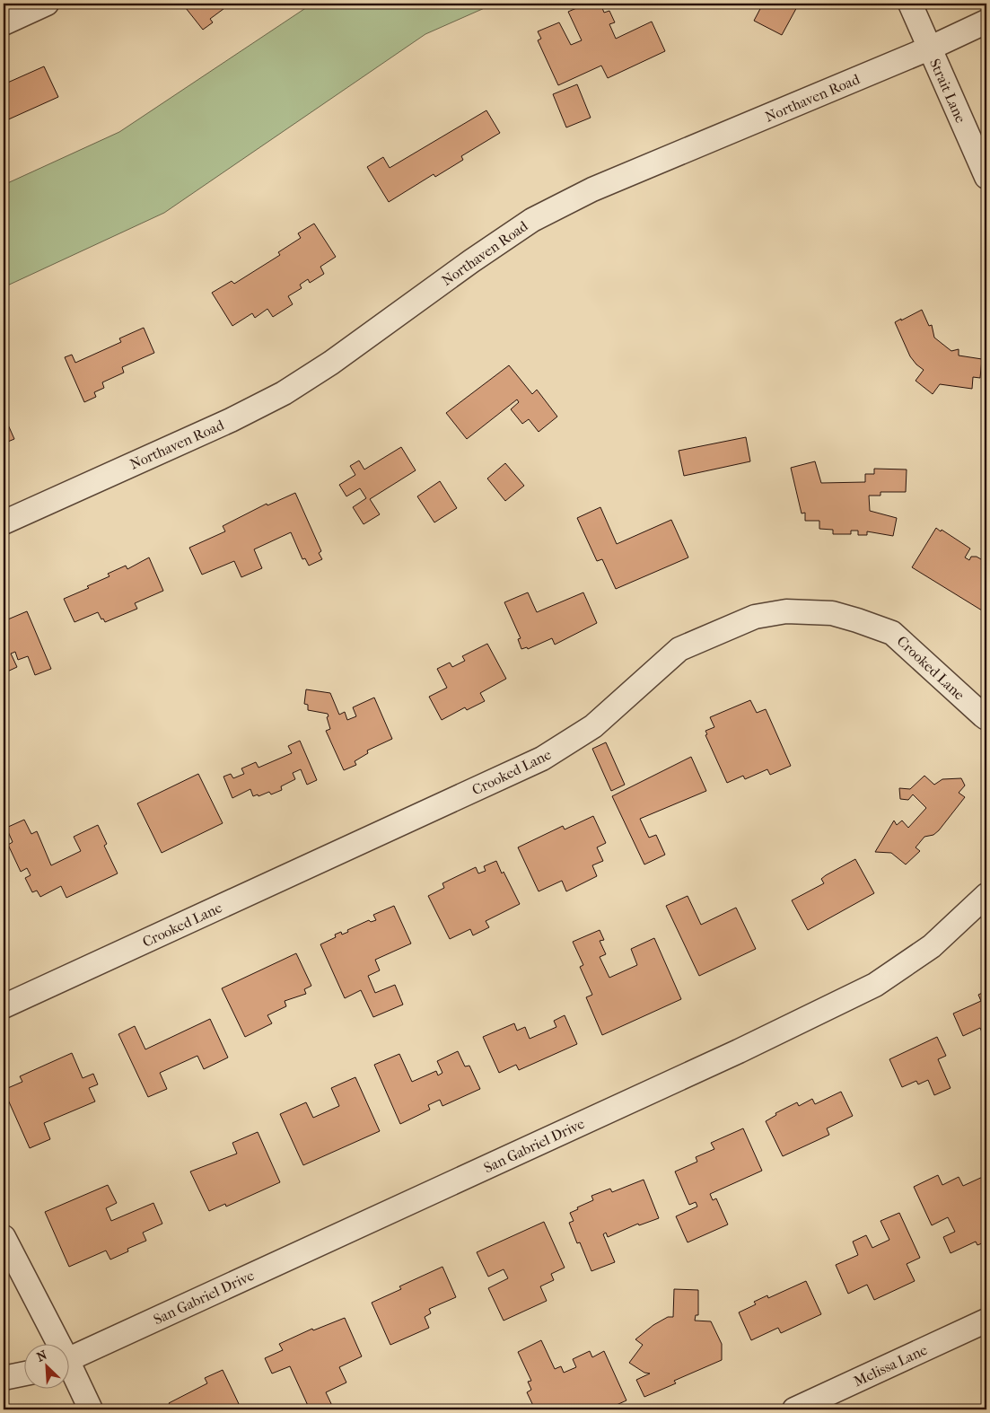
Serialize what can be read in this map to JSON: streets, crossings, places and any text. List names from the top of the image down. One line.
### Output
{"streets":{"street":["Strait Lane","Northaven Road","Crooked Lane","San Gabriel Drive","Melissa Lane"]},"crossings":[["Strait Lane","Northaven Road"]],"north":"top left"}
